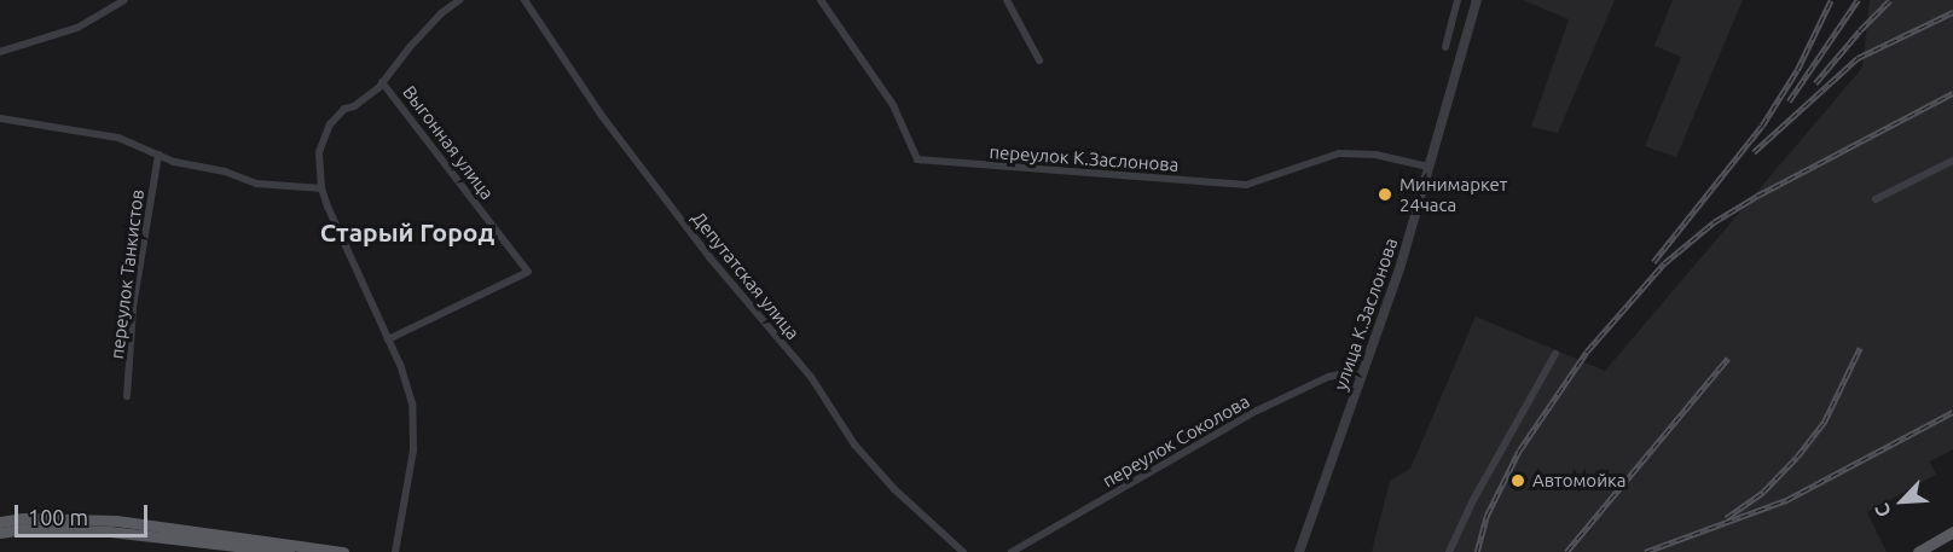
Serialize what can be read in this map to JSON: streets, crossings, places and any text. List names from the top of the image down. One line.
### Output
{"streets":{"street":["Выгонная улица","переулок К.Заслонова","переулок Танкистов","Депутатская улица","улица К.Заслонова","переулок Соколова"]},"crossings":[["переулок К.Заслонова","улица К.Заслонова"],["улица К.Заслонова","переулок Соколова"]],"districts":["Старый Город"],"places":["Минимаркет 24часа","Автомойка"],"scale_bar":"100 m","north":"bottom left"}
